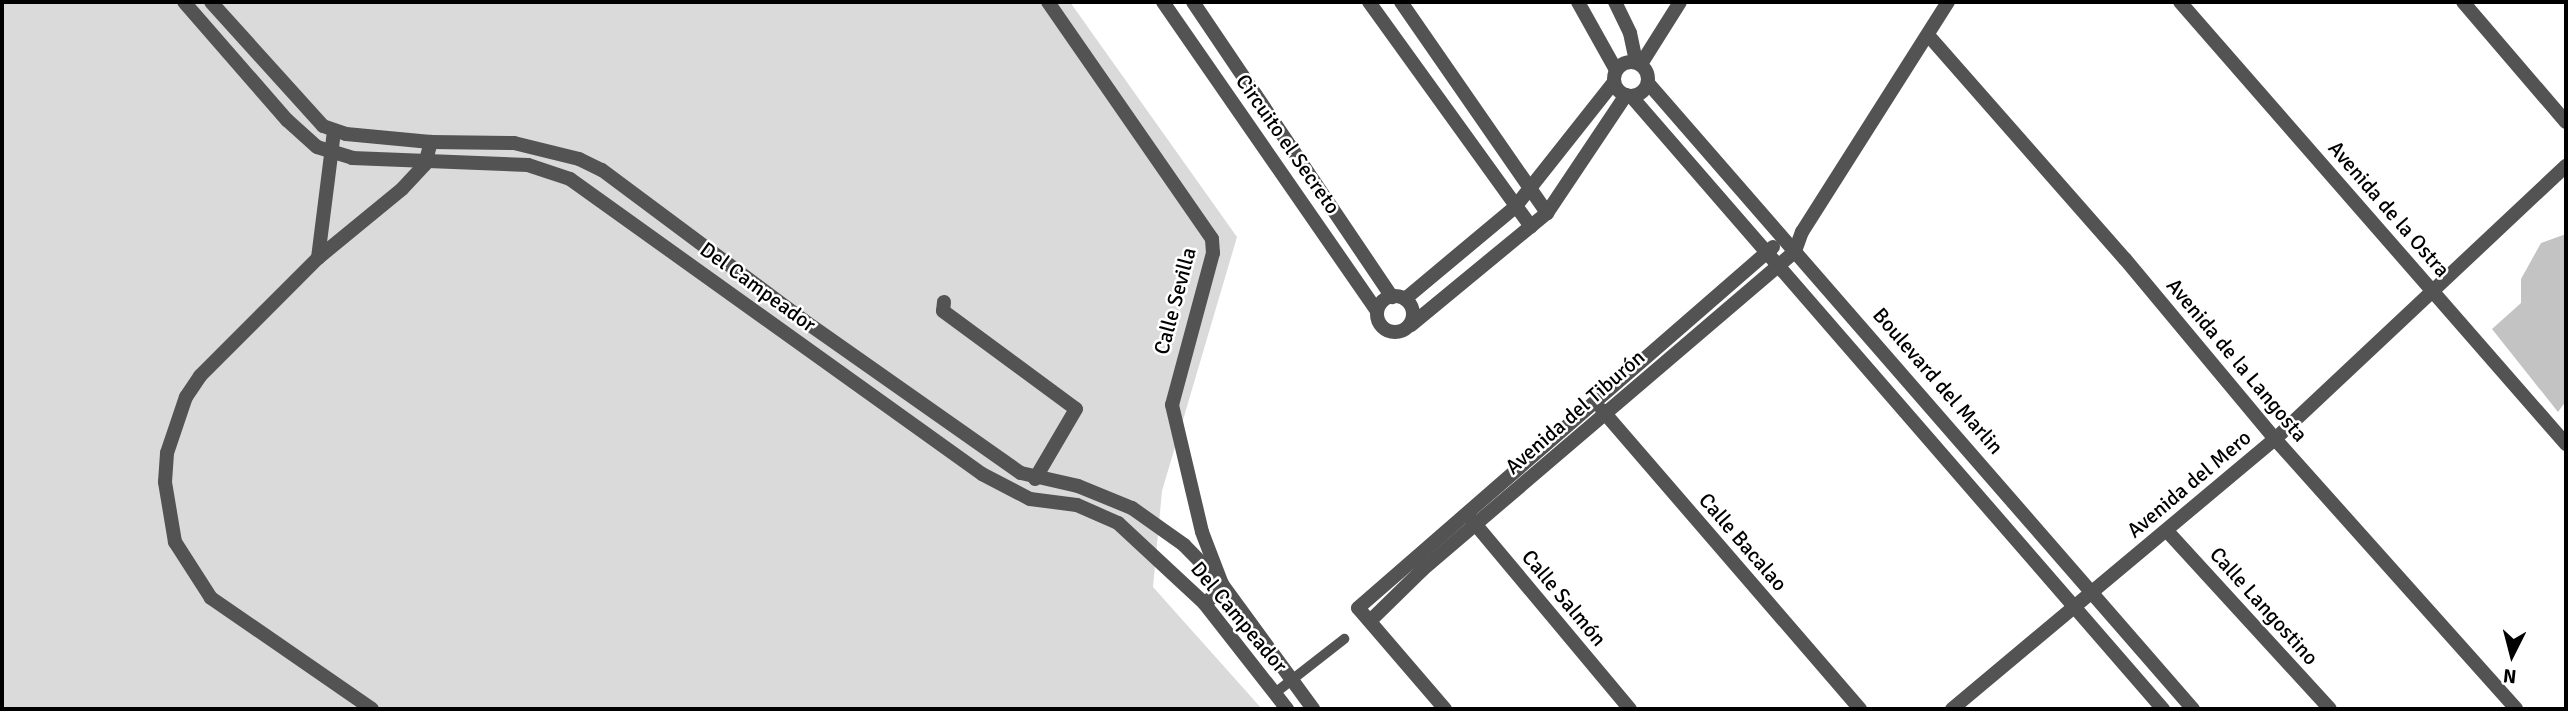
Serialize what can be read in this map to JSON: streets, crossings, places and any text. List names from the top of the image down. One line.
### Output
{"streets":{"street":["Circuito el Secreto","Avenida de la Ostra","Del Campeador","Calle Sevilla","Avenida de la Langosta","Boulevard del Marlin","Avenida del Tiburón","Avenida del Mero","Calle Bacalao","Calle Salmón","Calle Langostino"]},"crossings":[["Avenida de la Ostra","Avenida del Mero"],["Del Campeador","Calle Sevilla"],["Avenida de la Langosta","Avenida del Tiburón"],["Avenida de la Langosta","Avenida del Mero"],["Boulevard del Marlin","Avenida del Tiburón"],["Boulevard del Marlin","Avenida del Mero"],["Avenida del Tiburón","Calle Bacalao"],["Avenida del Tiburón","Calle Salmón"],["Avenida del Mero","Calle Langostino"]],"north":"bottom"}
